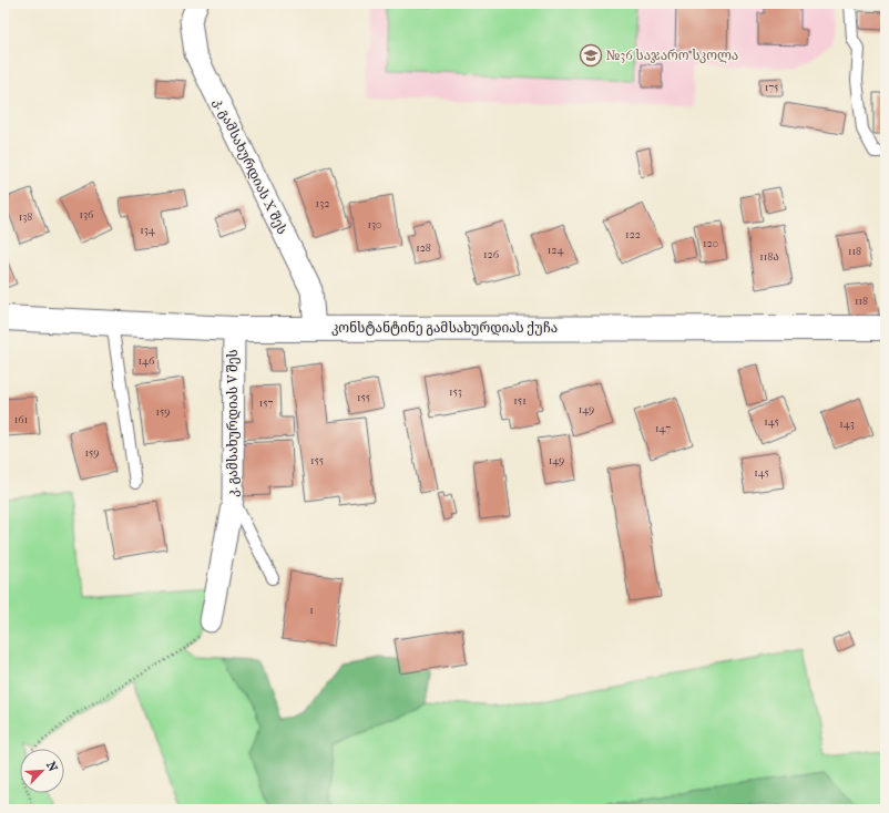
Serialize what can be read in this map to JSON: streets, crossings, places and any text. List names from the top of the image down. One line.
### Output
{"streets":{"street":["კ. გამსახურდიას X შეს","კონსტანტინე გამსახურდიას ქუჩა","კ. გამსახურდიას V შეს"]},"crossings":[["კ. გამსახურდიას X შეს","კონსტანტინე გამსახურდიას ქუჩა"],["კონსტანტინე გამსახურდიას ქუჩა","კ. გამსახურდიას V შეს"]],"places":{"school or university":["№36 საჯარო სკოლა"]},"house_numbers":["175","132","136","138","130","134","122","120","128","124","118","126","118ა","118","146","153","155","151","157","149","159","161","145","143","147","159","155","149","145","1"],"north":"top right"}
